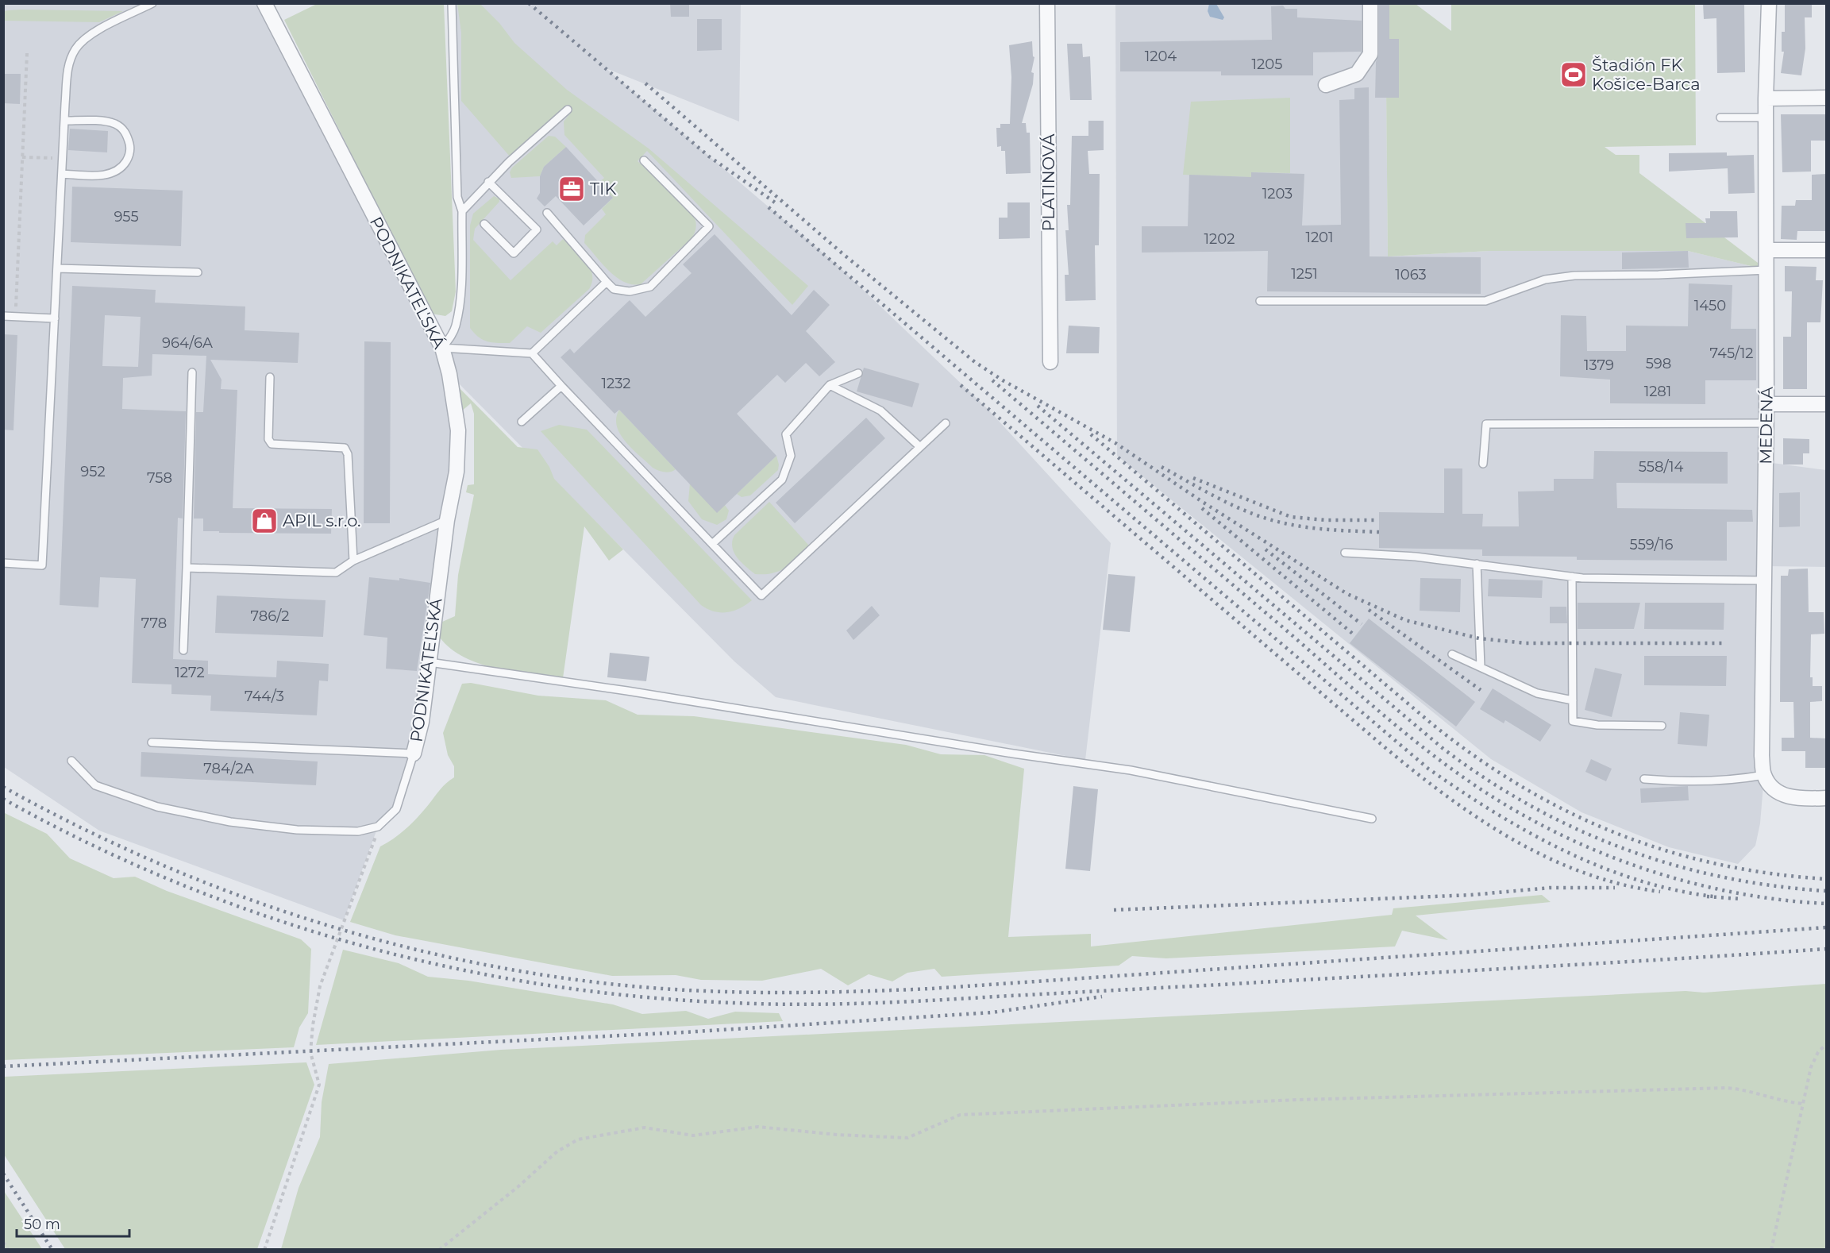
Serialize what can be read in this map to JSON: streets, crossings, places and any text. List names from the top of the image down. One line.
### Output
{"streets":{"street":["PLATINOVÁ","PODNIKATEĽSKÁ","MEDENÁ"]},"places":{"sports":["Štadión FK Košice-Barca"],"office":["TIK"],"shop":["APIL s.r.o."]},"house_numbers":["1204","1205","1203","955","1201","1202","1251","1063","1450","964/6A","745/12","598","1379","1232","1281","558/14","952","758","559/16","786/2","778","1272","744/3","784/2A"],"scale_bar":"50 m"}
